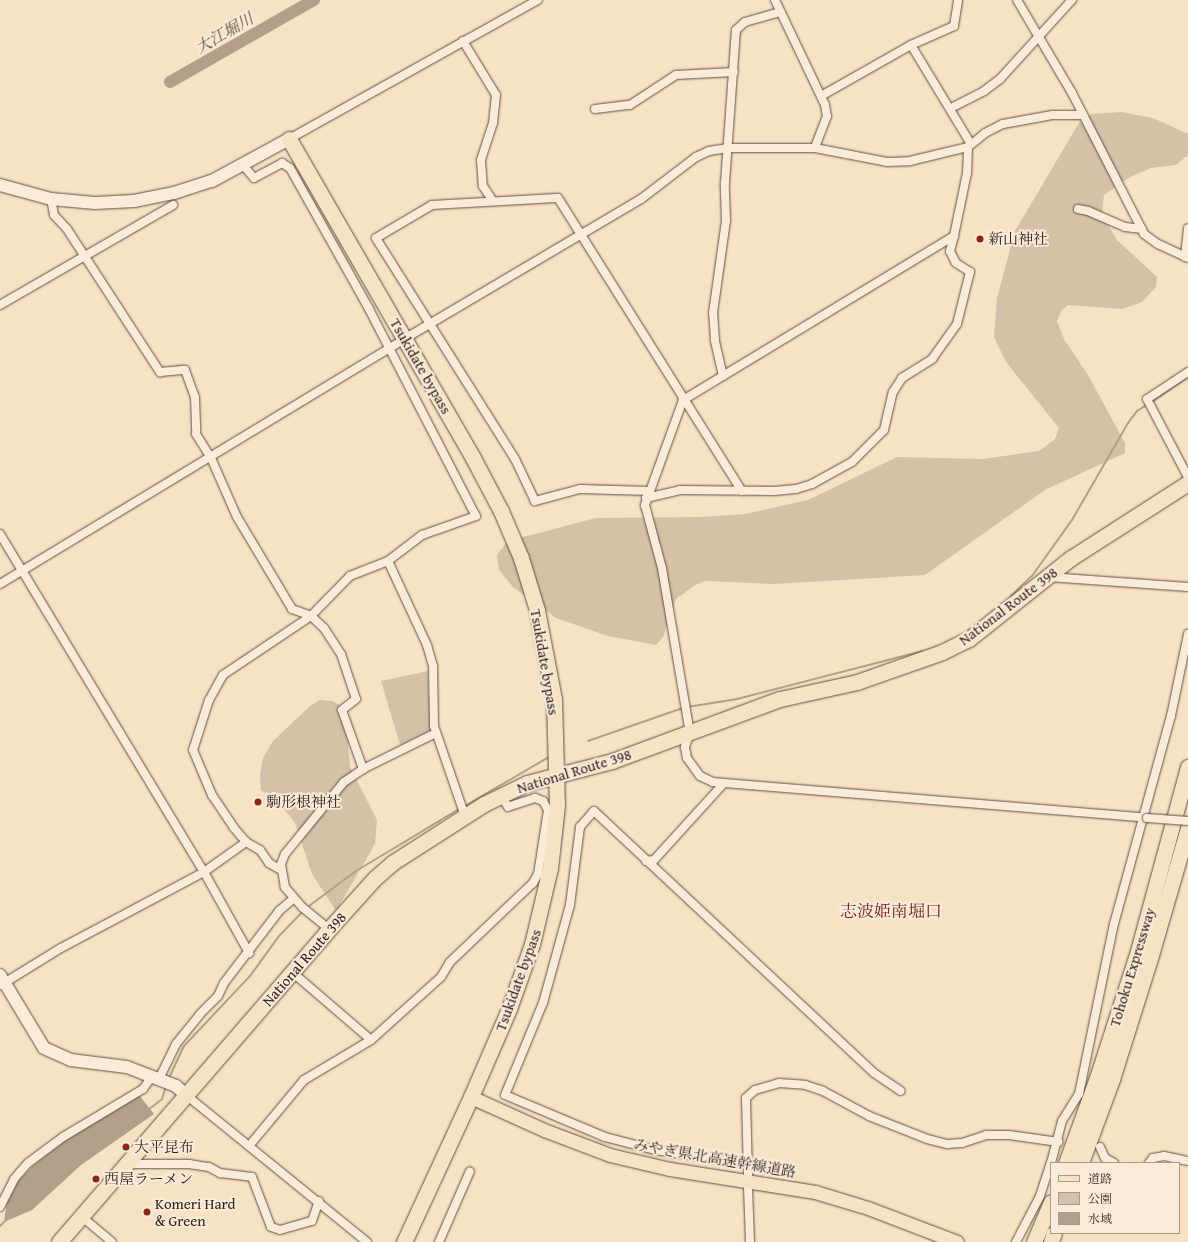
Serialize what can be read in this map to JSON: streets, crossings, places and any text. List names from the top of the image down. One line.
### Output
{"streets":{"highway":["Tsukidate bypass","National Route 398","Tohoku Expressway"],"main road":["みやぎ県北高速幹線道路"]},"crossings":[["Tsukidate bypass","National Route 398"],["Tsukidate bypass","みやぎ県北高速幹線道路"]],"districts":["志波姫南堀口"],"water":["大江堀川"],"places":["新山神社","駒形根神社","大平昆布","西屋ラーメン","Komeri Hard & Green"],"legend":["道路","公園","水域"]}
